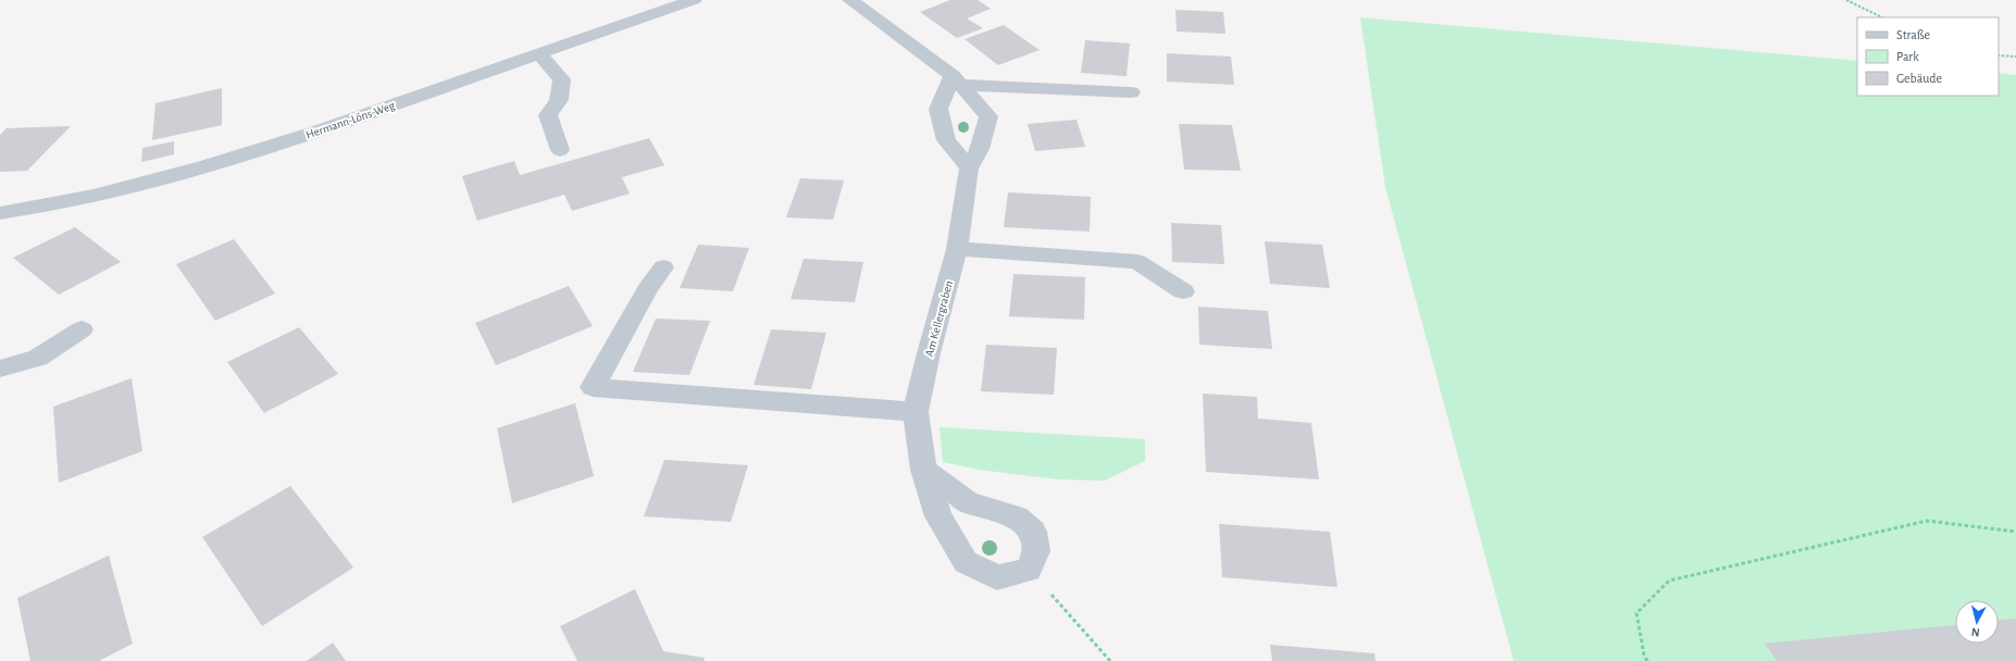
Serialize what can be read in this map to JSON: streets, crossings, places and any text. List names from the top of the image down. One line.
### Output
{"streets":{"street":["Hermann-Löns-Weg","Am Kellergraben"]},"legend":["Straße","Park","Gebäude"],"north":"bottom"}
